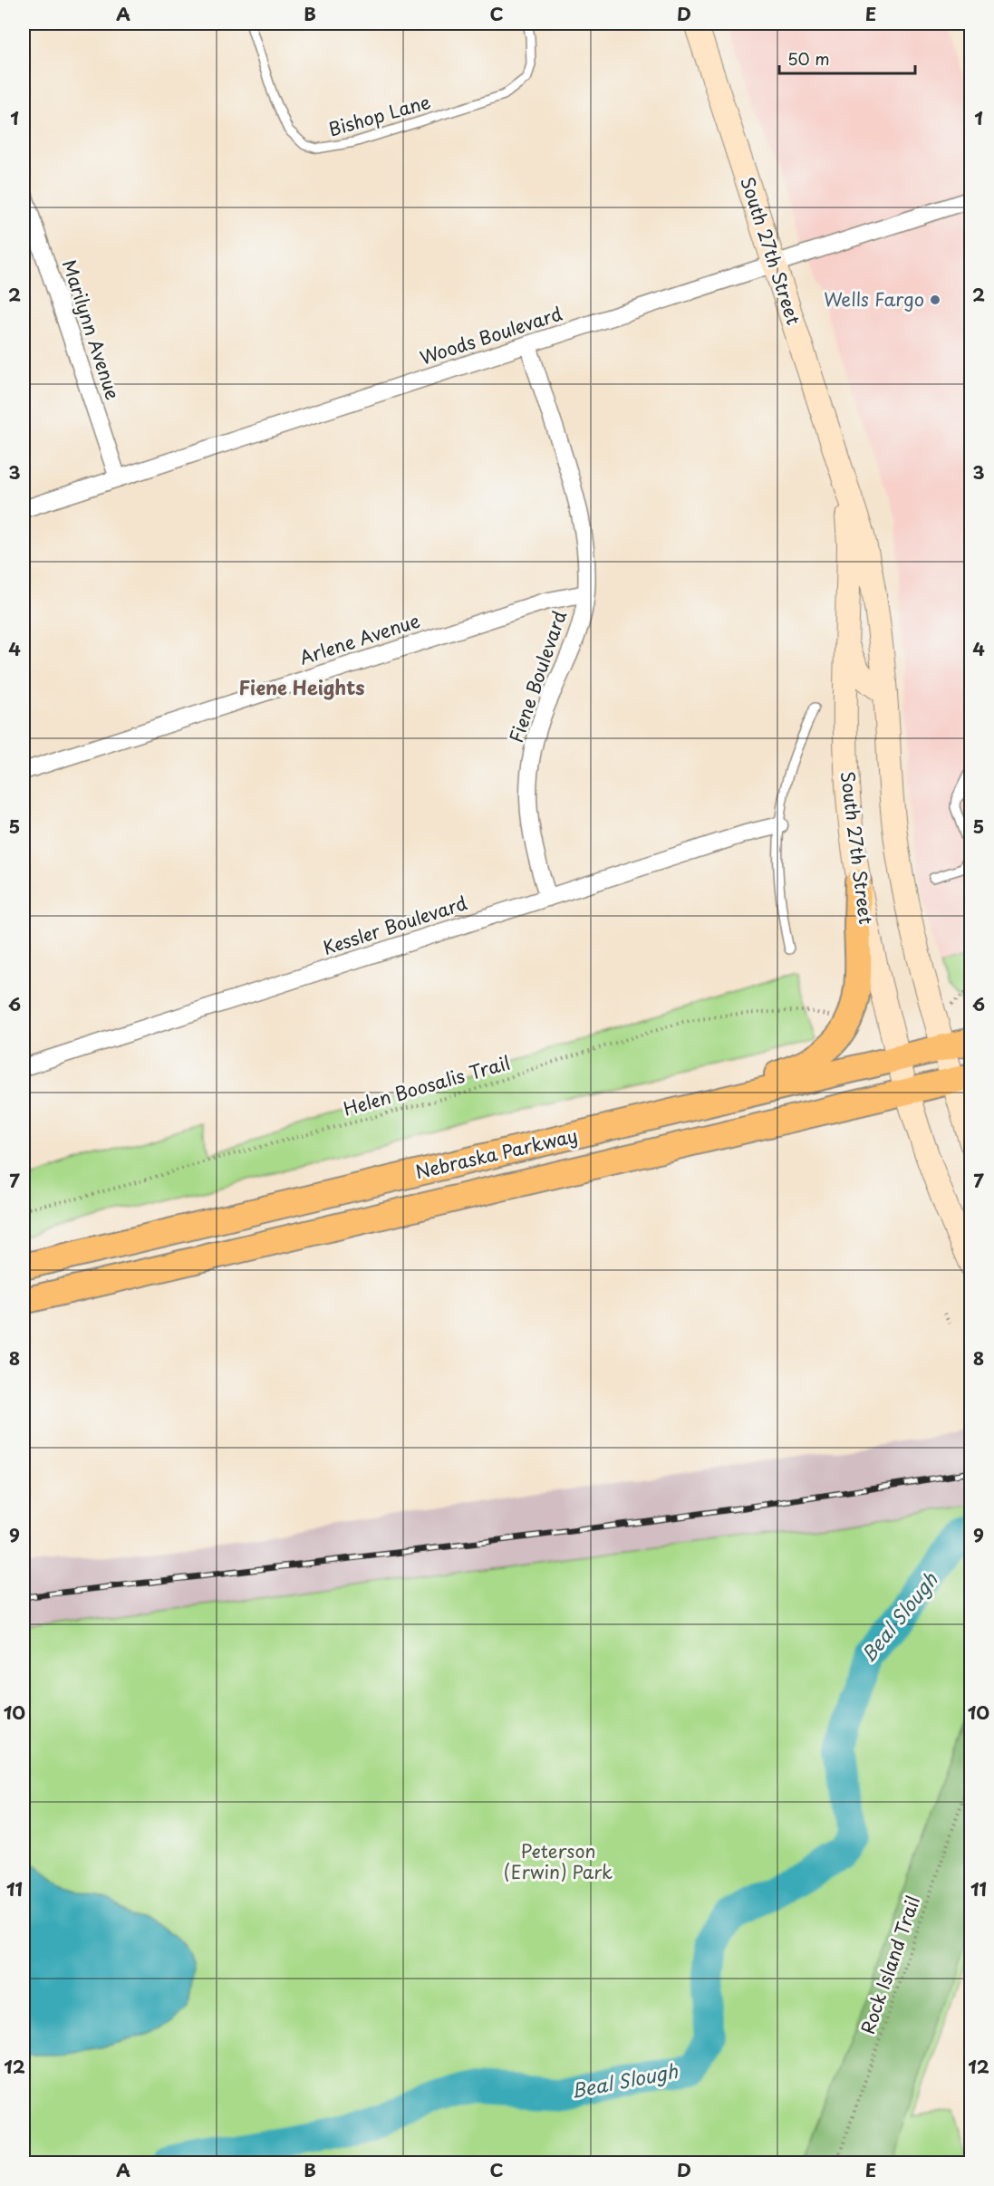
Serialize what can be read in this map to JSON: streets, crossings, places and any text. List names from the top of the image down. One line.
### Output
{"streets":{"main road":["South 27th Street","Nebraska Parkway"],"street":["Marilynn Avenue","Woods Boulevard","Arlene Avenue","Fiene Boulevard","Kessler Boulevard"],"lane":["Bishop Lane"],"path":["Helen Boosalis Trail","Rock Island Trail"]},"crossings":[["South 27th Street","Woods Boulevard"],["South 27th Street","Nebraska Parkway"],["Marilynn Avenue","Woods Boulevard"],["Woods Boulevard","Fiene Boulevard"],["Arlene Avenue","Fiene Boulevard"],["Fiene Boulevard","Kessler Boulevard"]],"districts":["Fiene Heights"],"water":["Beal Slough"],"parks":["Peterson (Erwin) Park"],"places":["Wells Fargo"],"scale_bar":"50 m","grid":{"columns":["A","B","C","D","E"],"rows":["1","2","3","4","5","6","7","8","9","10","11","12"]}}
